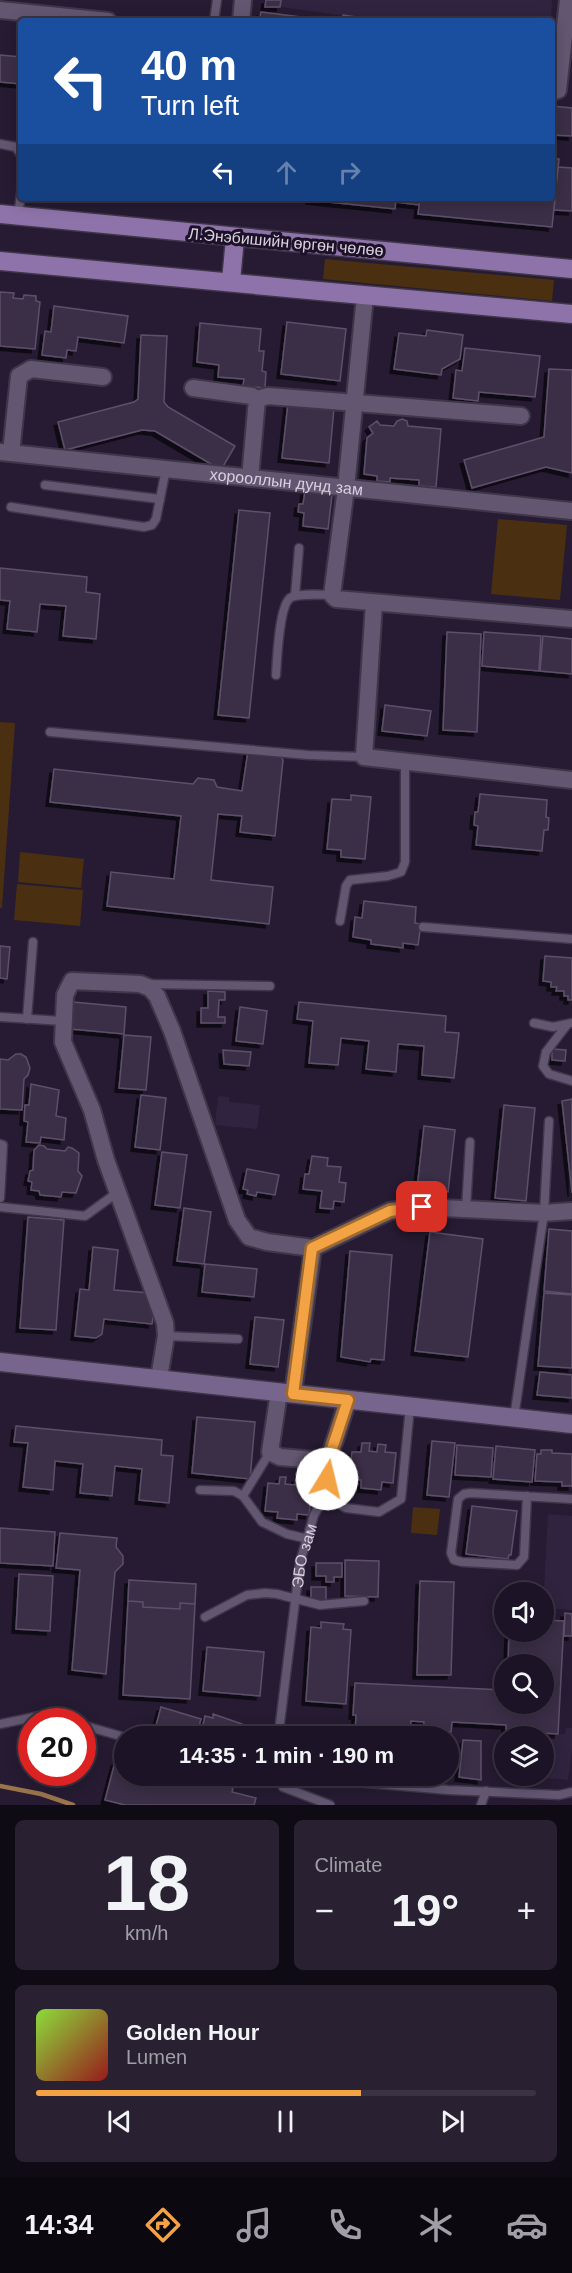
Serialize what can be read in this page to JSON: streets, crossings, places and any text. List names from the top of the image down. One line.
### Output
{"streets":{"main road":["Л.Энэбишийн өргөн чөлөө"],"street":["хорооллын дунд зам"],"lane":["ЭБО зам"]},"page":{"turn":["40 m","Turn left"],"limit":"20","trip":"14:35 · 1 min · 190 m","tile":[["18","km/h"],"Climate"],"heat":["−","19°","+"],"song":["Golden Hour","Lumen"],"tabs":"14:34"}}
